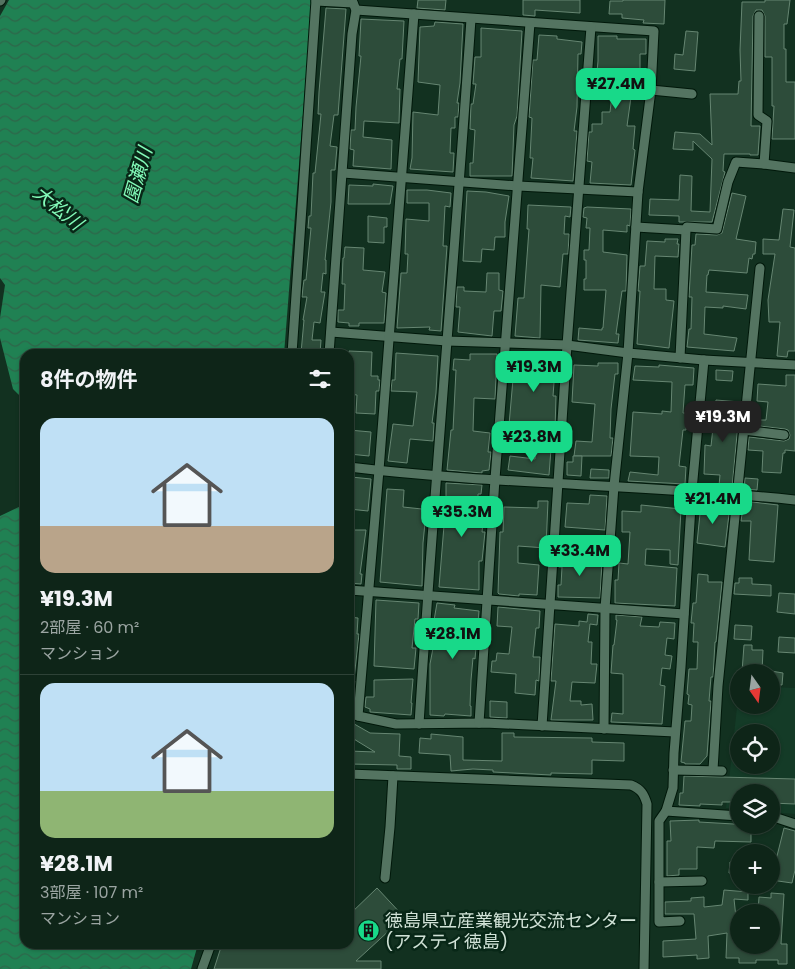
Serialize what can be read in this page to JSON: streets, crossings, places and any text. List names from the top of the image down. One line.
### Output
{"water":["園瀬川","大松川"],"places":{"building":["徳島県立産業観光交流センター (アスティ徳島)"]},"north":"bottom","page":{"price":["¥27.4M","¥19.3M","¥19.3M","¥23.8M","¥21.4M","¥35.3M","¥33.4M","¥28.1M"],"heading":"8件の物件","list":[{"name":"¥19.3M","note":"2部屋 · 60 m² · マンション"},{"name":"¥28.1M","note":"3部屋 · 107 m² · マンション"}],"map_buttons":["+","−"]}}
